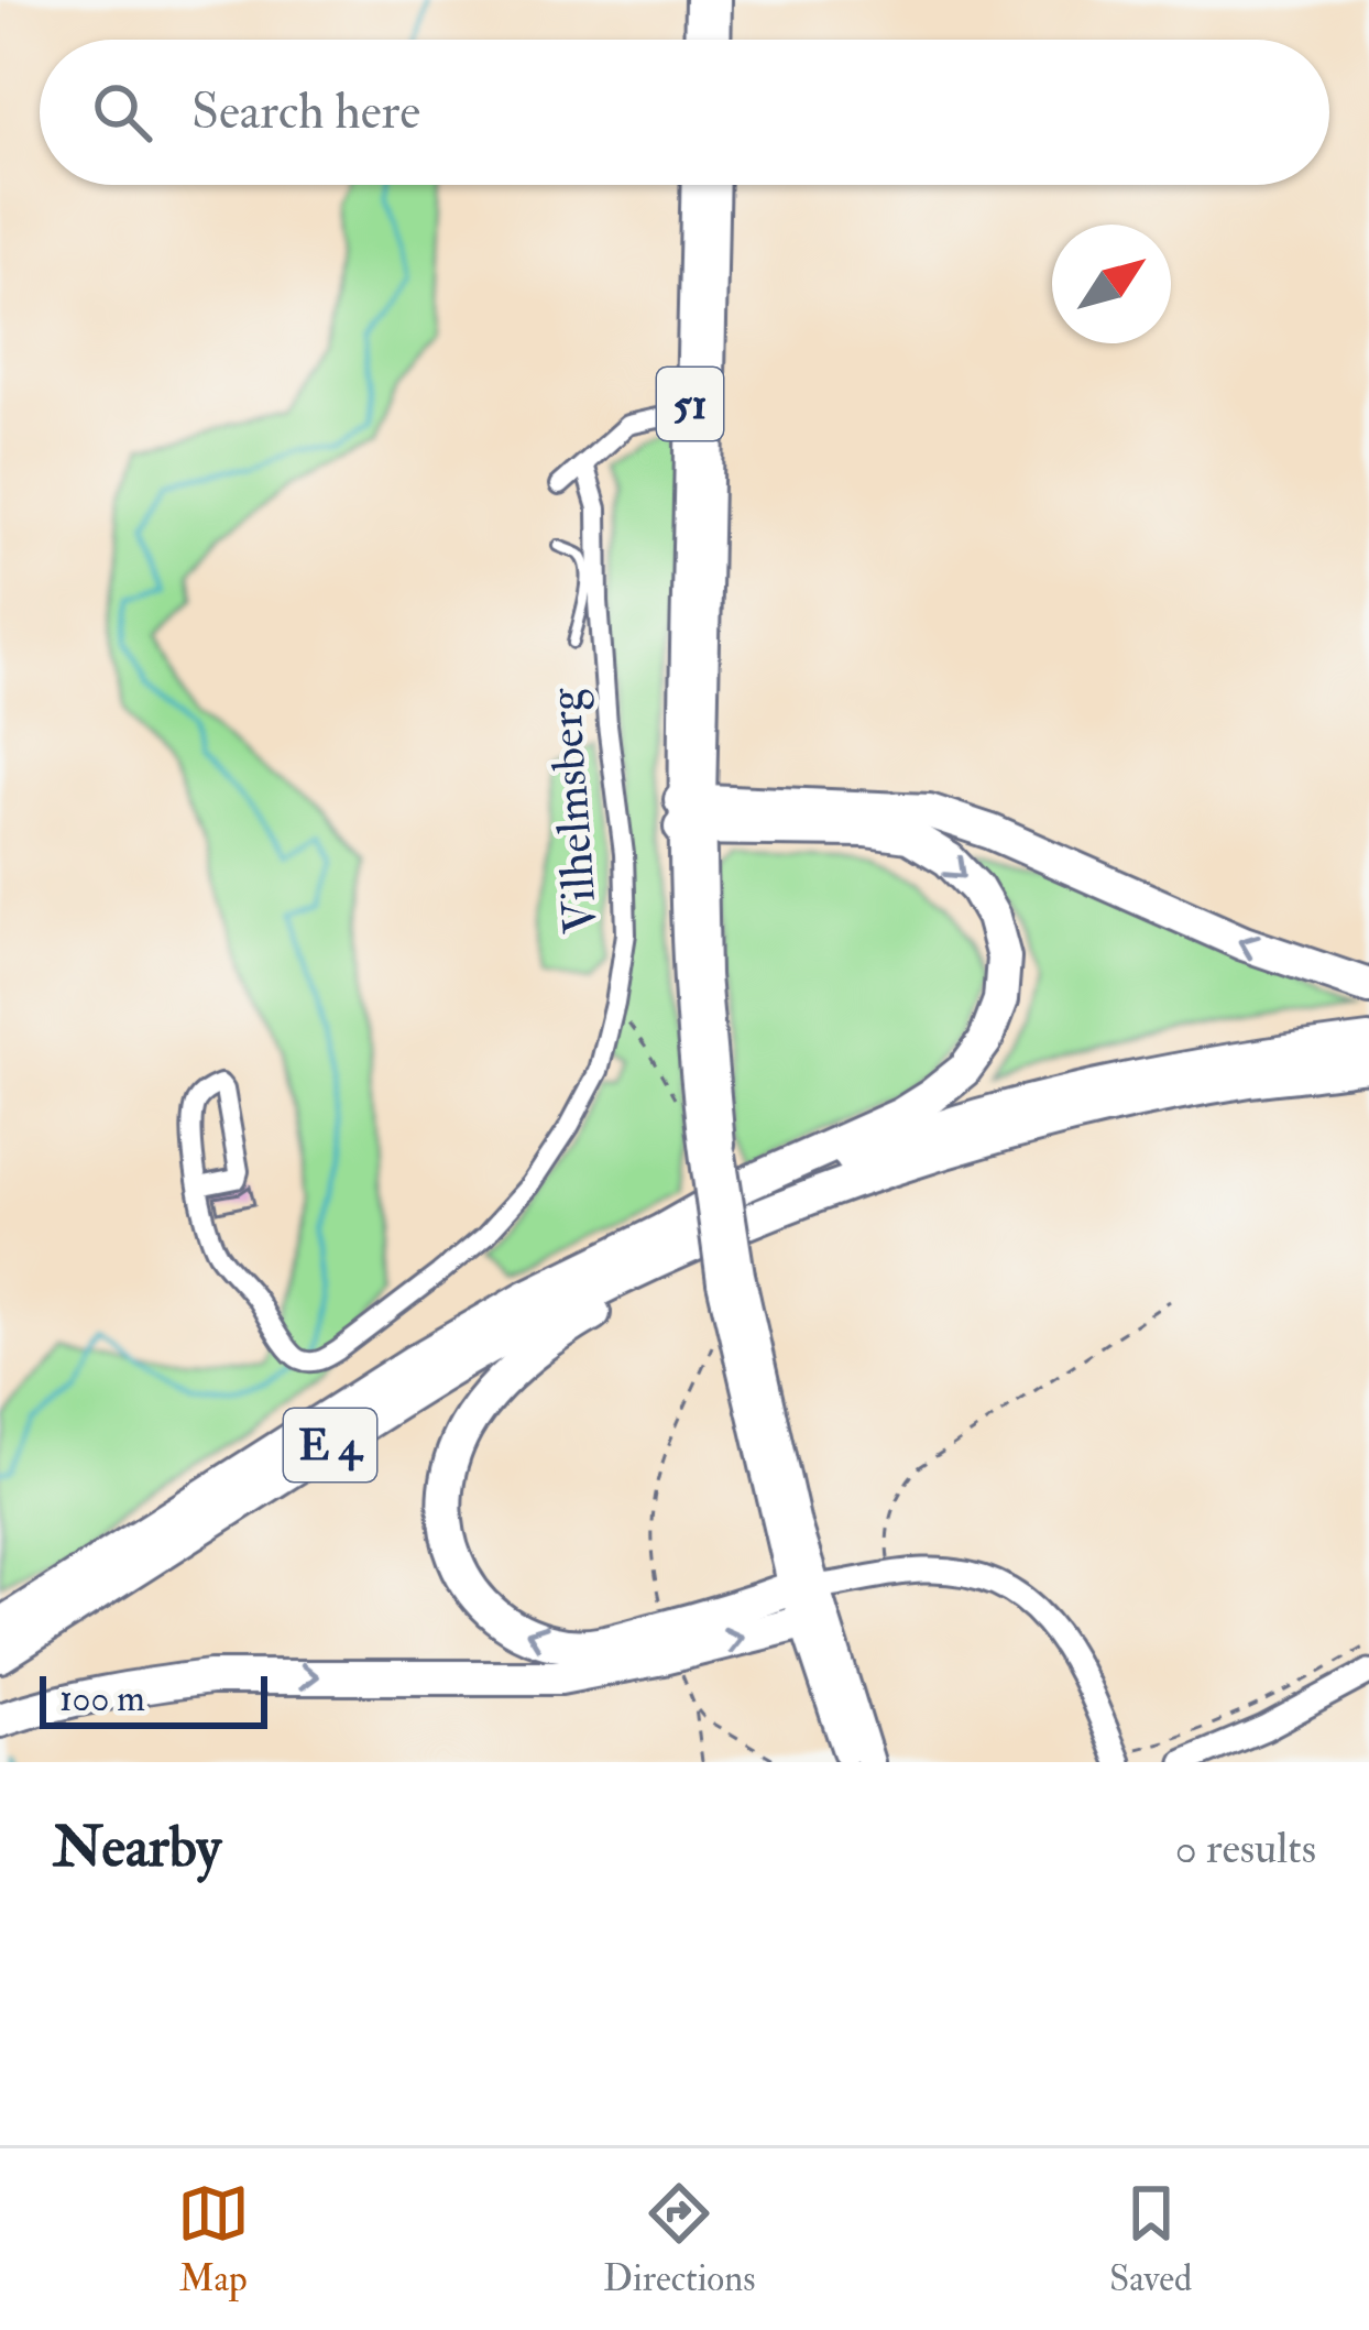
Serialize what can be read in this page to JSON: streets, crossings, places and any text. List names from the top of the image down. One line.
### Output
{"streets":{"highway":["E 4"],"main road":["51"],"street":["Vilhelmsberg"]},"scale_bar":"100 m","north":"top right","page":{"search":"Search here","scale":"100 m","heading":["Nearby","0 results"],"nav":["Map","Directions","Saved"]}}
